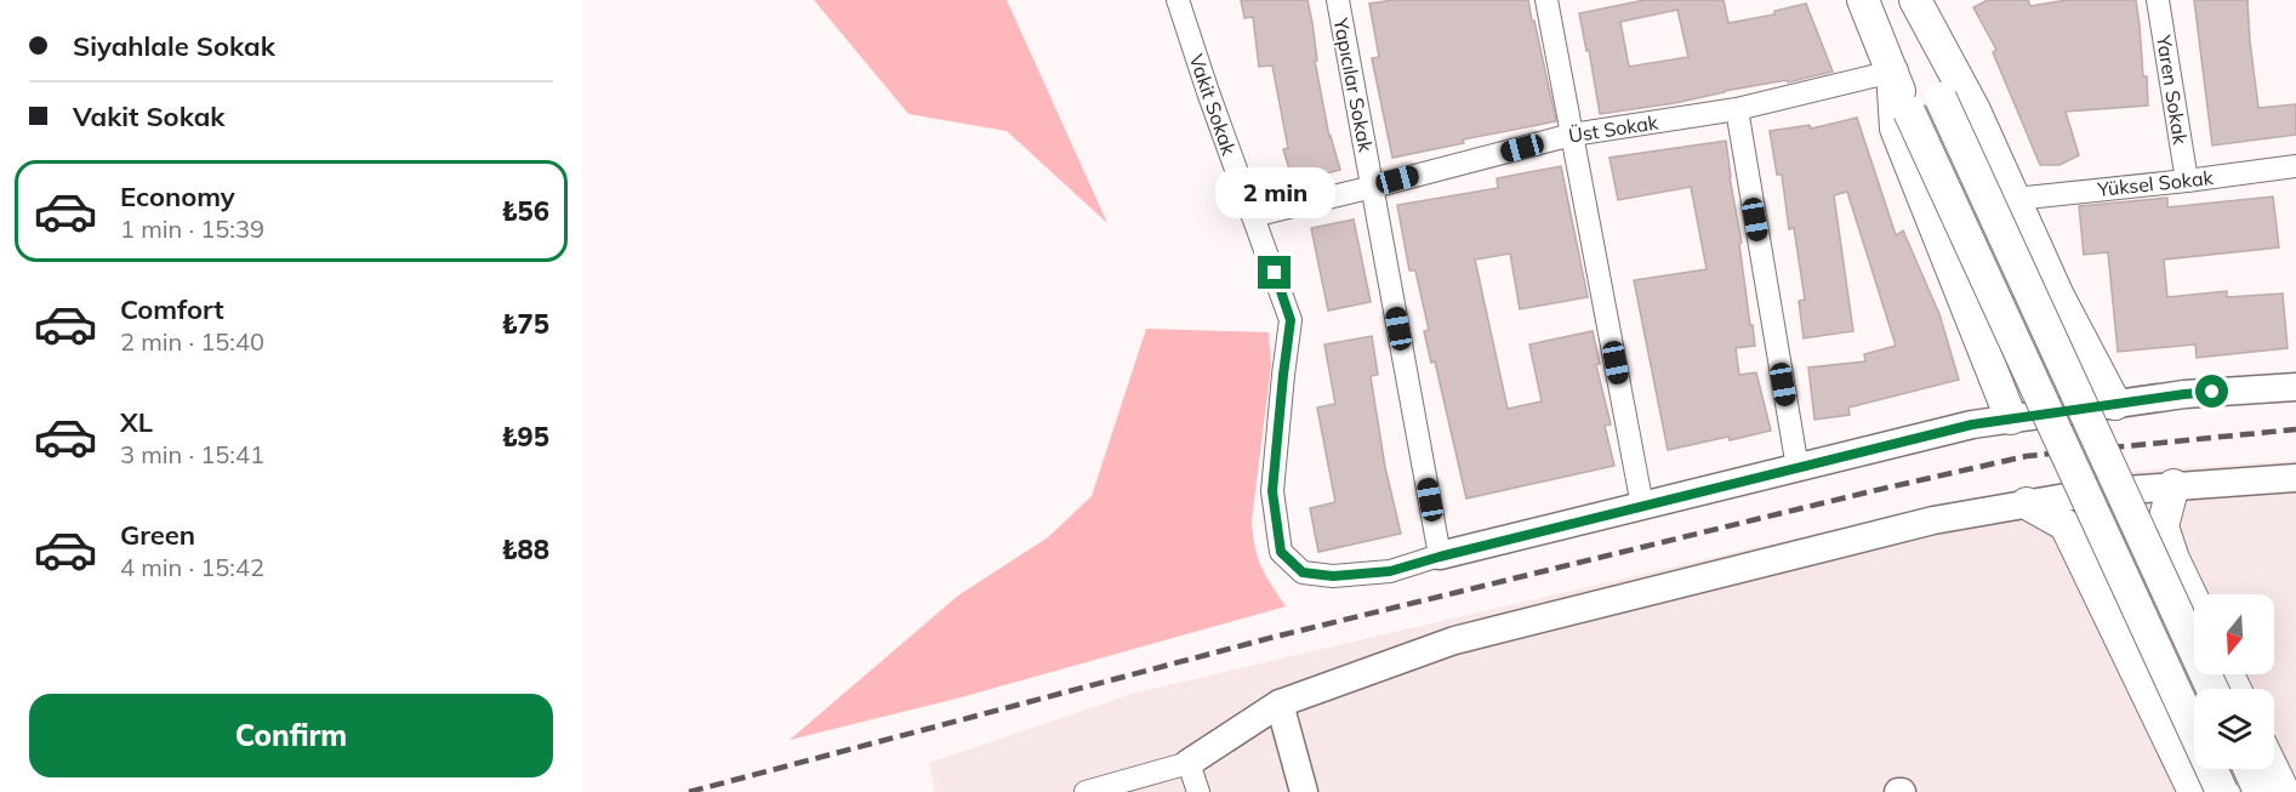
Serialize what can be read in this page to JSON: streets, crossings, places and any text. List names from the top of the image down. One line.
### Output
{"streets":{"street":["Yapıcılar Sokak","Yaren Sokak","Vakit Sokak","Üst Sokak","Yüksel Sokak"]},"crossings":[["Yapıcılar Sokak","Vakit Sokak"],["Yapıcılar Sokak","Üst Sokak"],["Yaren Sokak","Yüksel Sokak"],["Vakit Sokak","Üst Sokak"]],"north":"bottom","page":{"banner":["Siyahlale Sokak","Vakit Sokak"],"list":[{"name":"Economy","note":"1 min · 15:39","value":"₺56"},{"name":"Comfort","note":"2 min · 15:40","value":"₺75"},{"name":"XL","note":"3 min · 15:41","value":"₺95"},{"name":"Green","note":"4 min · 15:42","value":"₺88"}],"bubble":"2 min","buttons":"Confirm"}}
